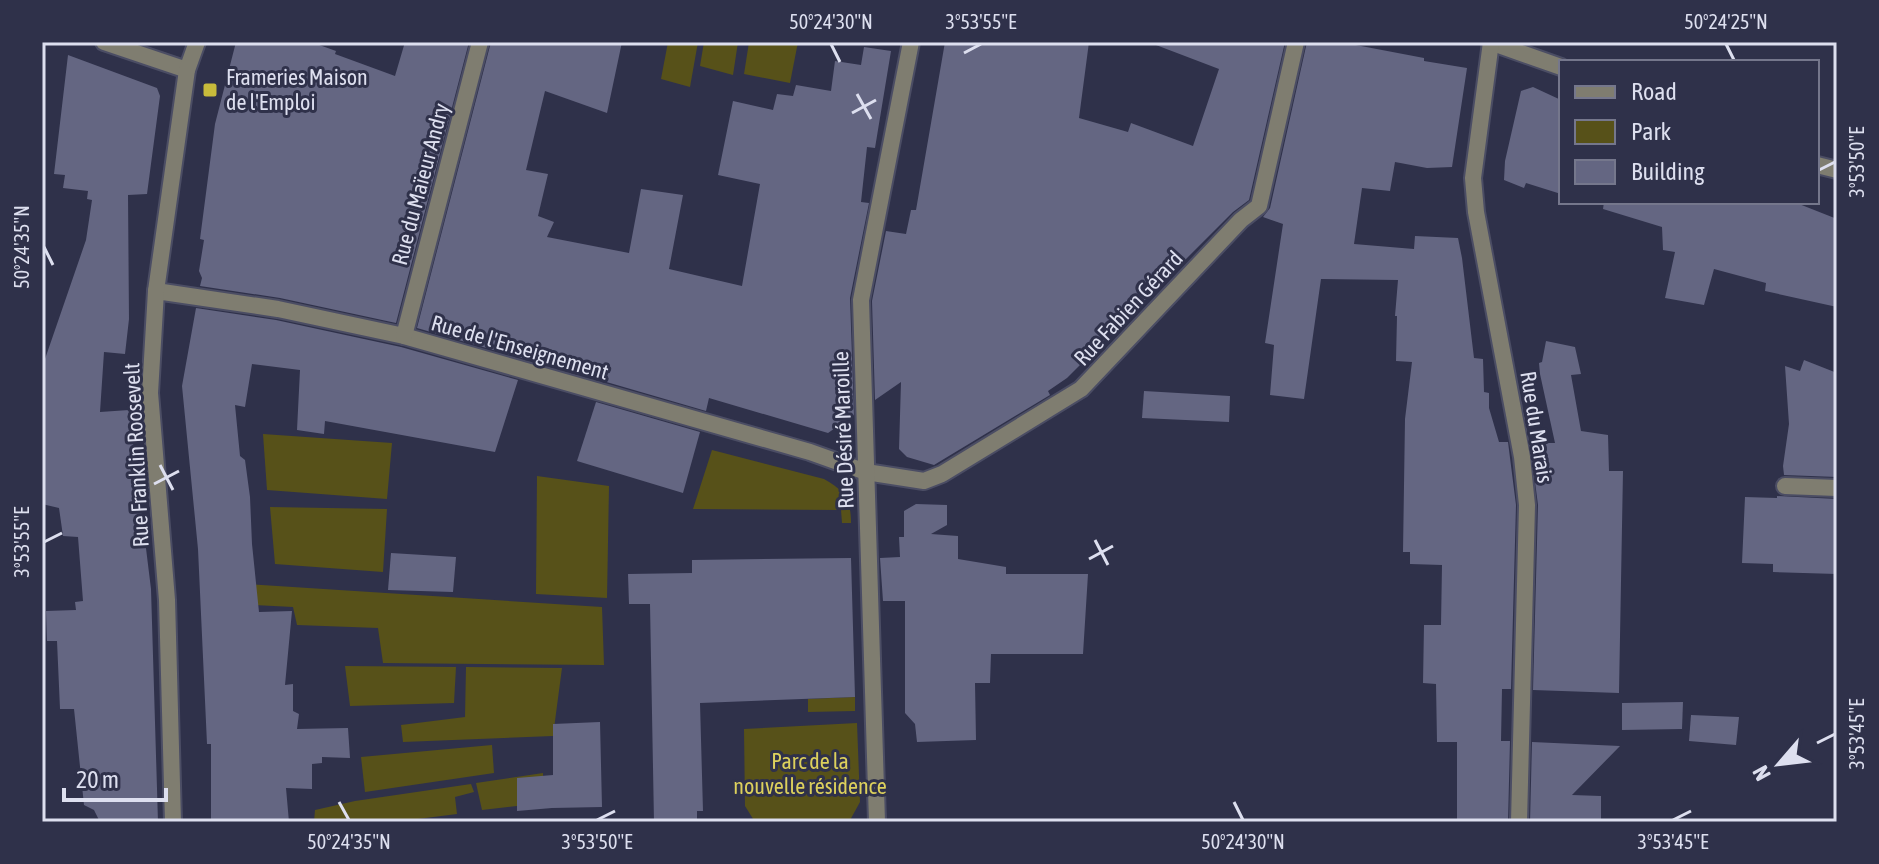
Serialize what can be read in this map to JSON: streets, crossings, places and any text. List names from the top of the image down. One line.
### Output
{"streets":{"street":["Rue du Maïeur Andry","Rue Fabien Gérard","Rue de l'Enseignement","Rue du Marais","Rue Désiré Maroille","Rue Franklin Roosevelt"]},"crossings":[["Rue du Maïeur Andry","Rue de l'Enseignement"],["Rue Fabien Gérard","Rue de l'Enseignement"],["Rue Fabien Gérard","Rue Désiré Maroille"],["Rue de l'Enseignement","Rue Désiré Maroille"],["Rue de l'Enseignement","Rue Franklin Roosevelt"]],"parks":["Parc de la nouvelle résidence"],"places":{"transit":["Frameries Maison de l'Emploi"]},"legend":["Road","Park","Building"],"scale_bar":"20 m","north":"bottom left","coordinates":["50°24'30\"N","3°53'55\"E","50°24'25\"N","3°53'50\"E","50°24'35\"N","3°53'45\"E"]}
